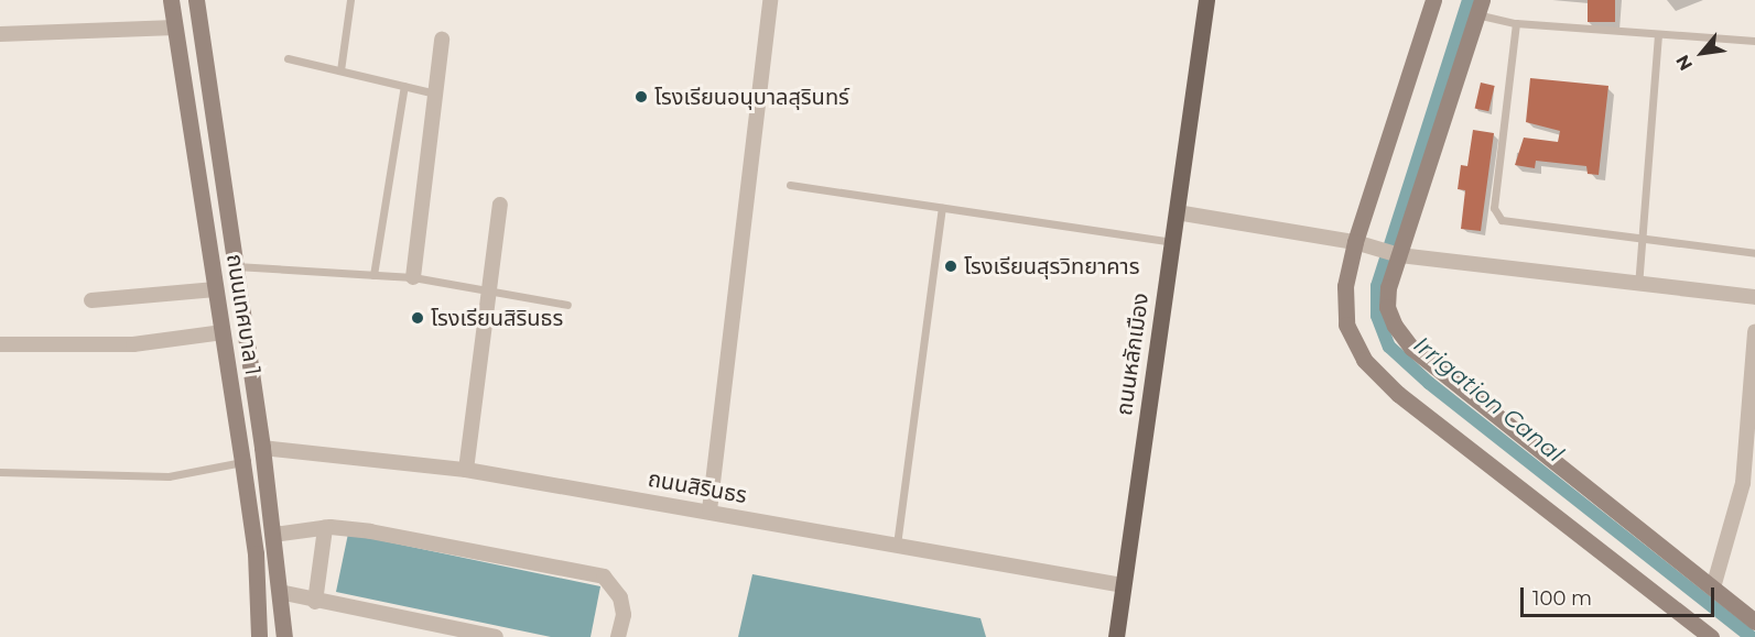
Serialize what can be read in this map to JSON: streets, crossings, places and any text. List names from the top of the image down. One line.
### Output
{"streets":{"main road":["ถนนหลักเมือง"],"street":["ถนนเทศบาล 1","ถนนสิรินธร"]},"crossings":[["ถนนเทศบาล 1","ถนนสิรินธร"],["ถนนหลักเมือง","ถนนสิรินธร"]],"water":["Irrigation Canal"],"places":["โรงเรียนอนุบาลสุรินทร์","โรงเรียนสุรวิทยาคาร","โรงเรียนสิรินธร"],"scale_bar":"100 m","north":"bottom left"}
